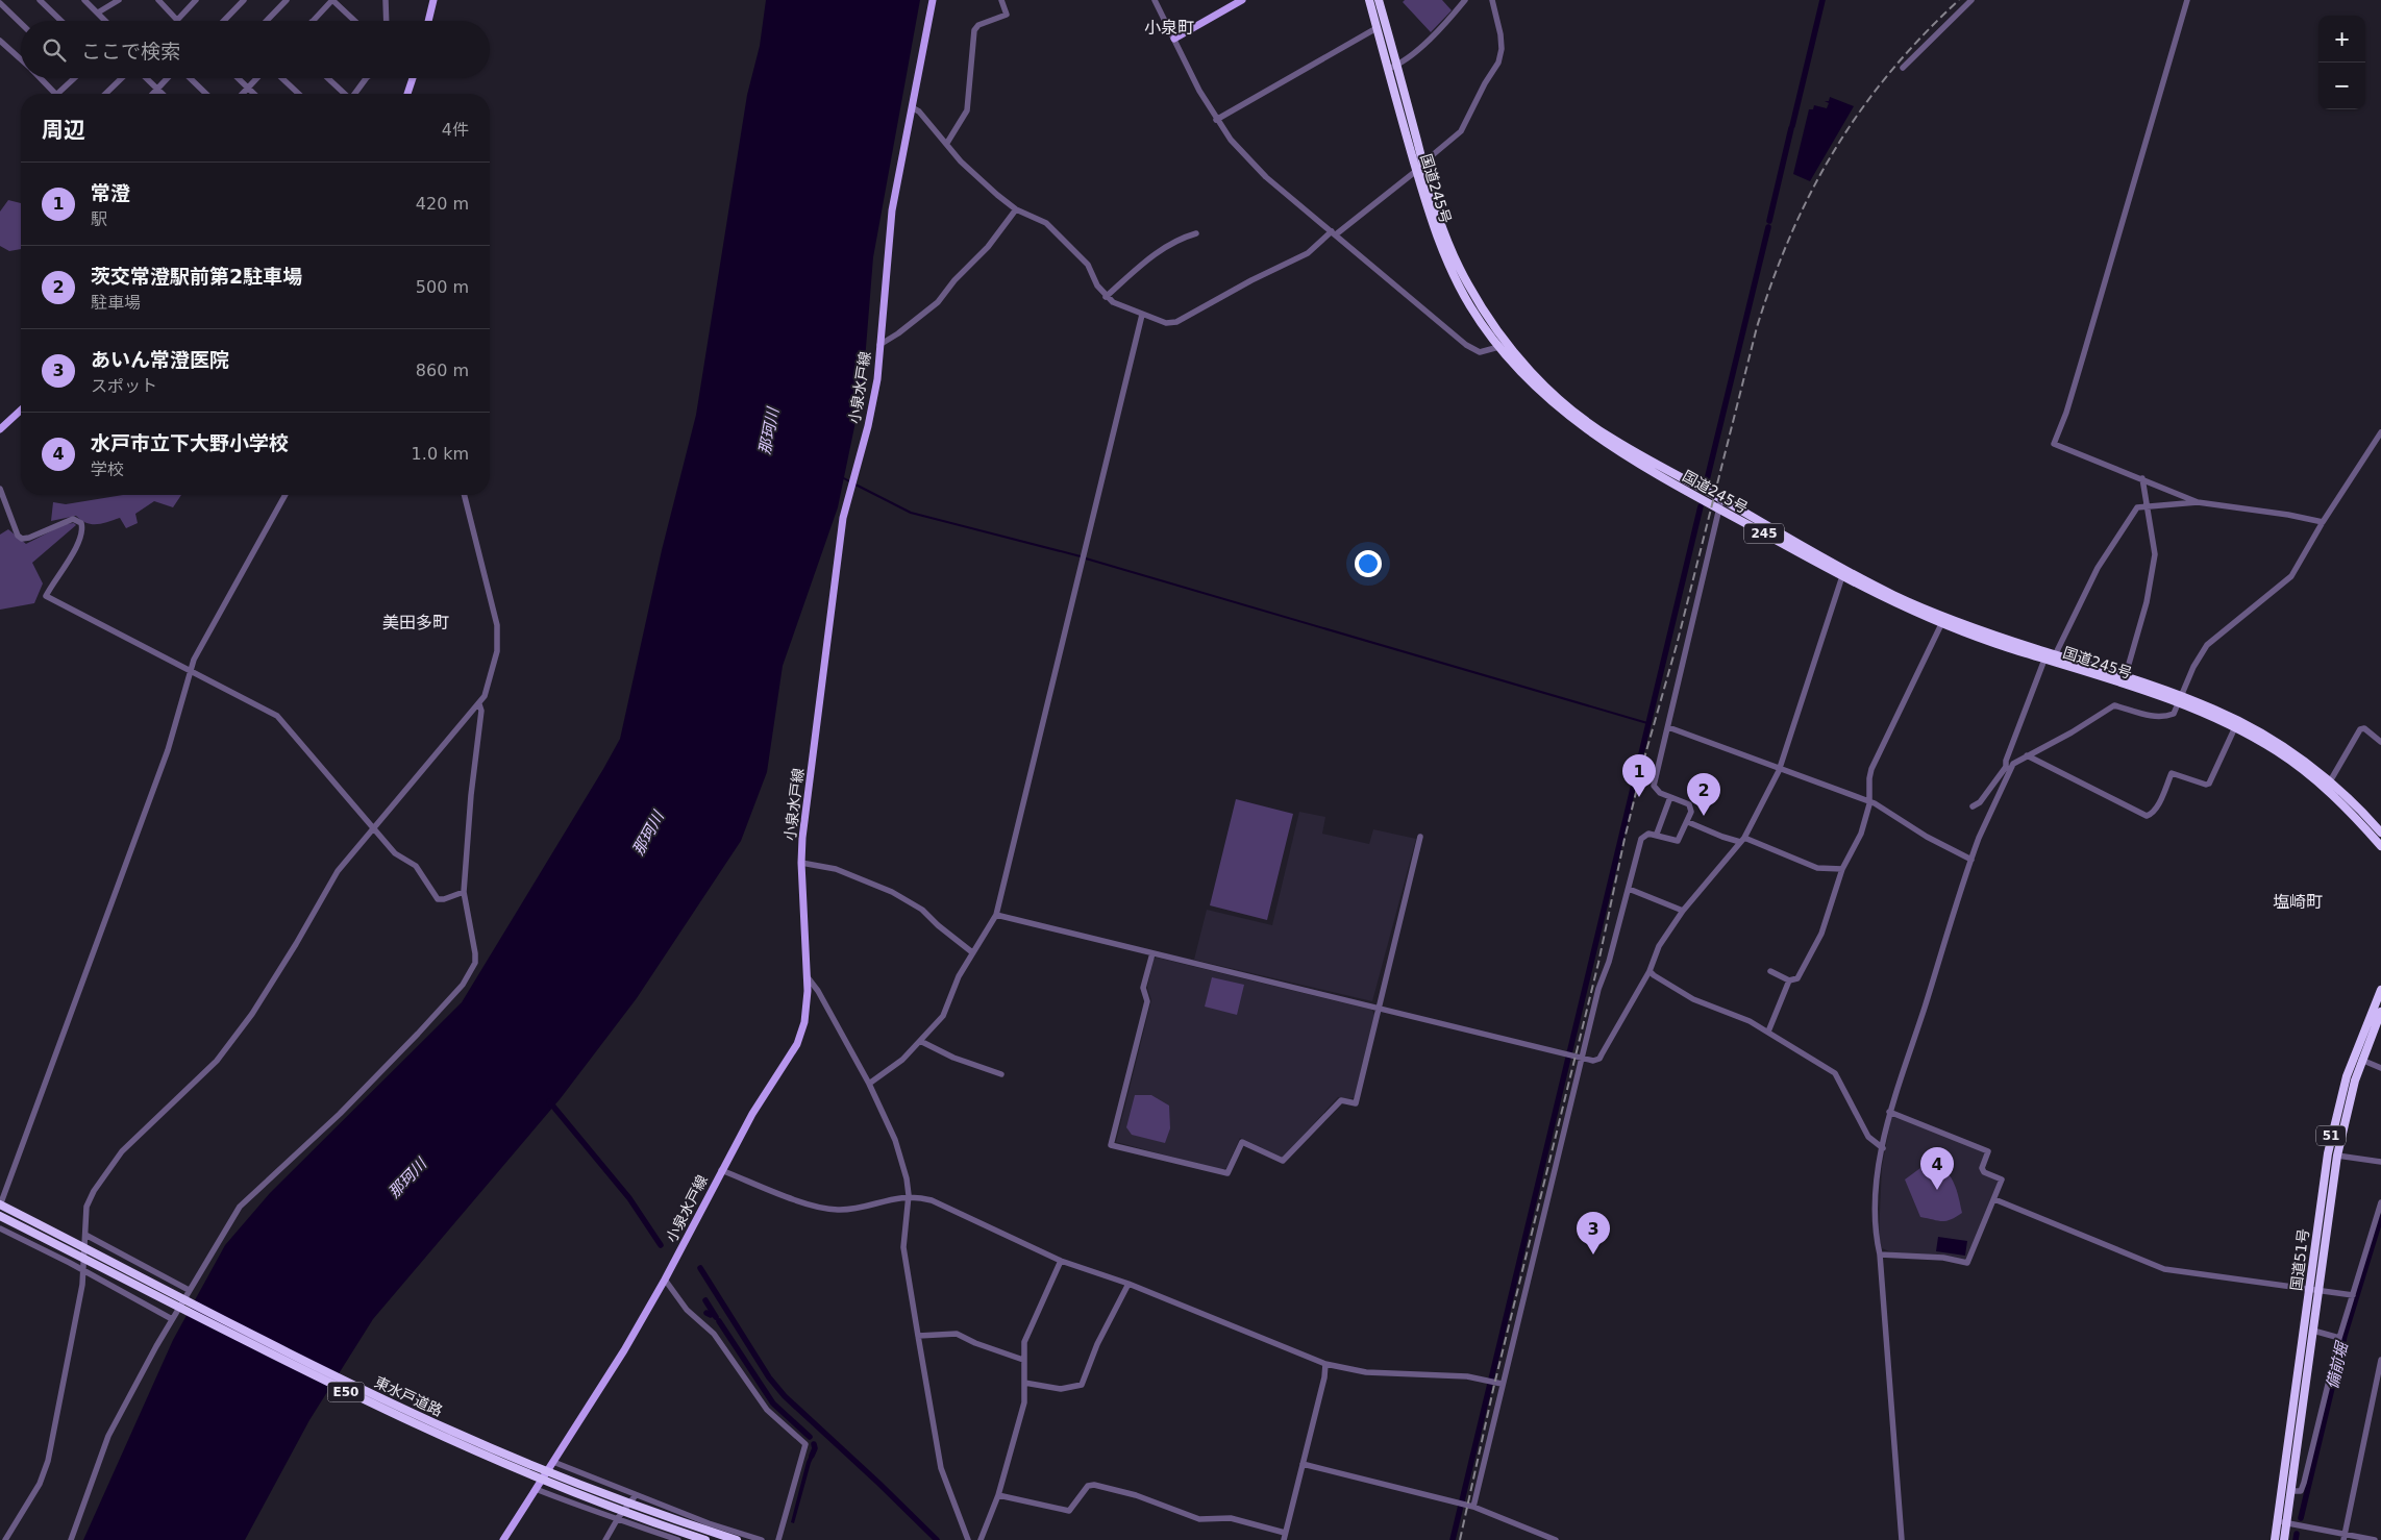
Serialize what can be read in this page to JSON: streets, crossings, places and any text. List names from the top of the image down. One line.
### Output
{"streets":{"highway":["国道245号","245","51","国道51号","E50","東水戸道路"],"main road":["小泉水戸線"]},"districts":["小泉町","美田多町","塩崎町"],"water":["那珂川","備前堀"],"page":{"map_buttons":["+","−"],"search":"ここで検索","heading":["周辺","4件"],"list":[{"mark":"1","name":"常澄","note":"駅","value":"420 m"},{"mark":"2","name":"茨交常澄駅前第2駐車場","note":"駐車場","value":"500 m"},{"mark":"3","name":"あいん常澄医院","note":"スポット","value":"860 m"},{"mark":"4","name":"水戸市立下大野小学校","note":"学校","value":"1.0 km"}],"pins":["1","2","4","3"]}}
